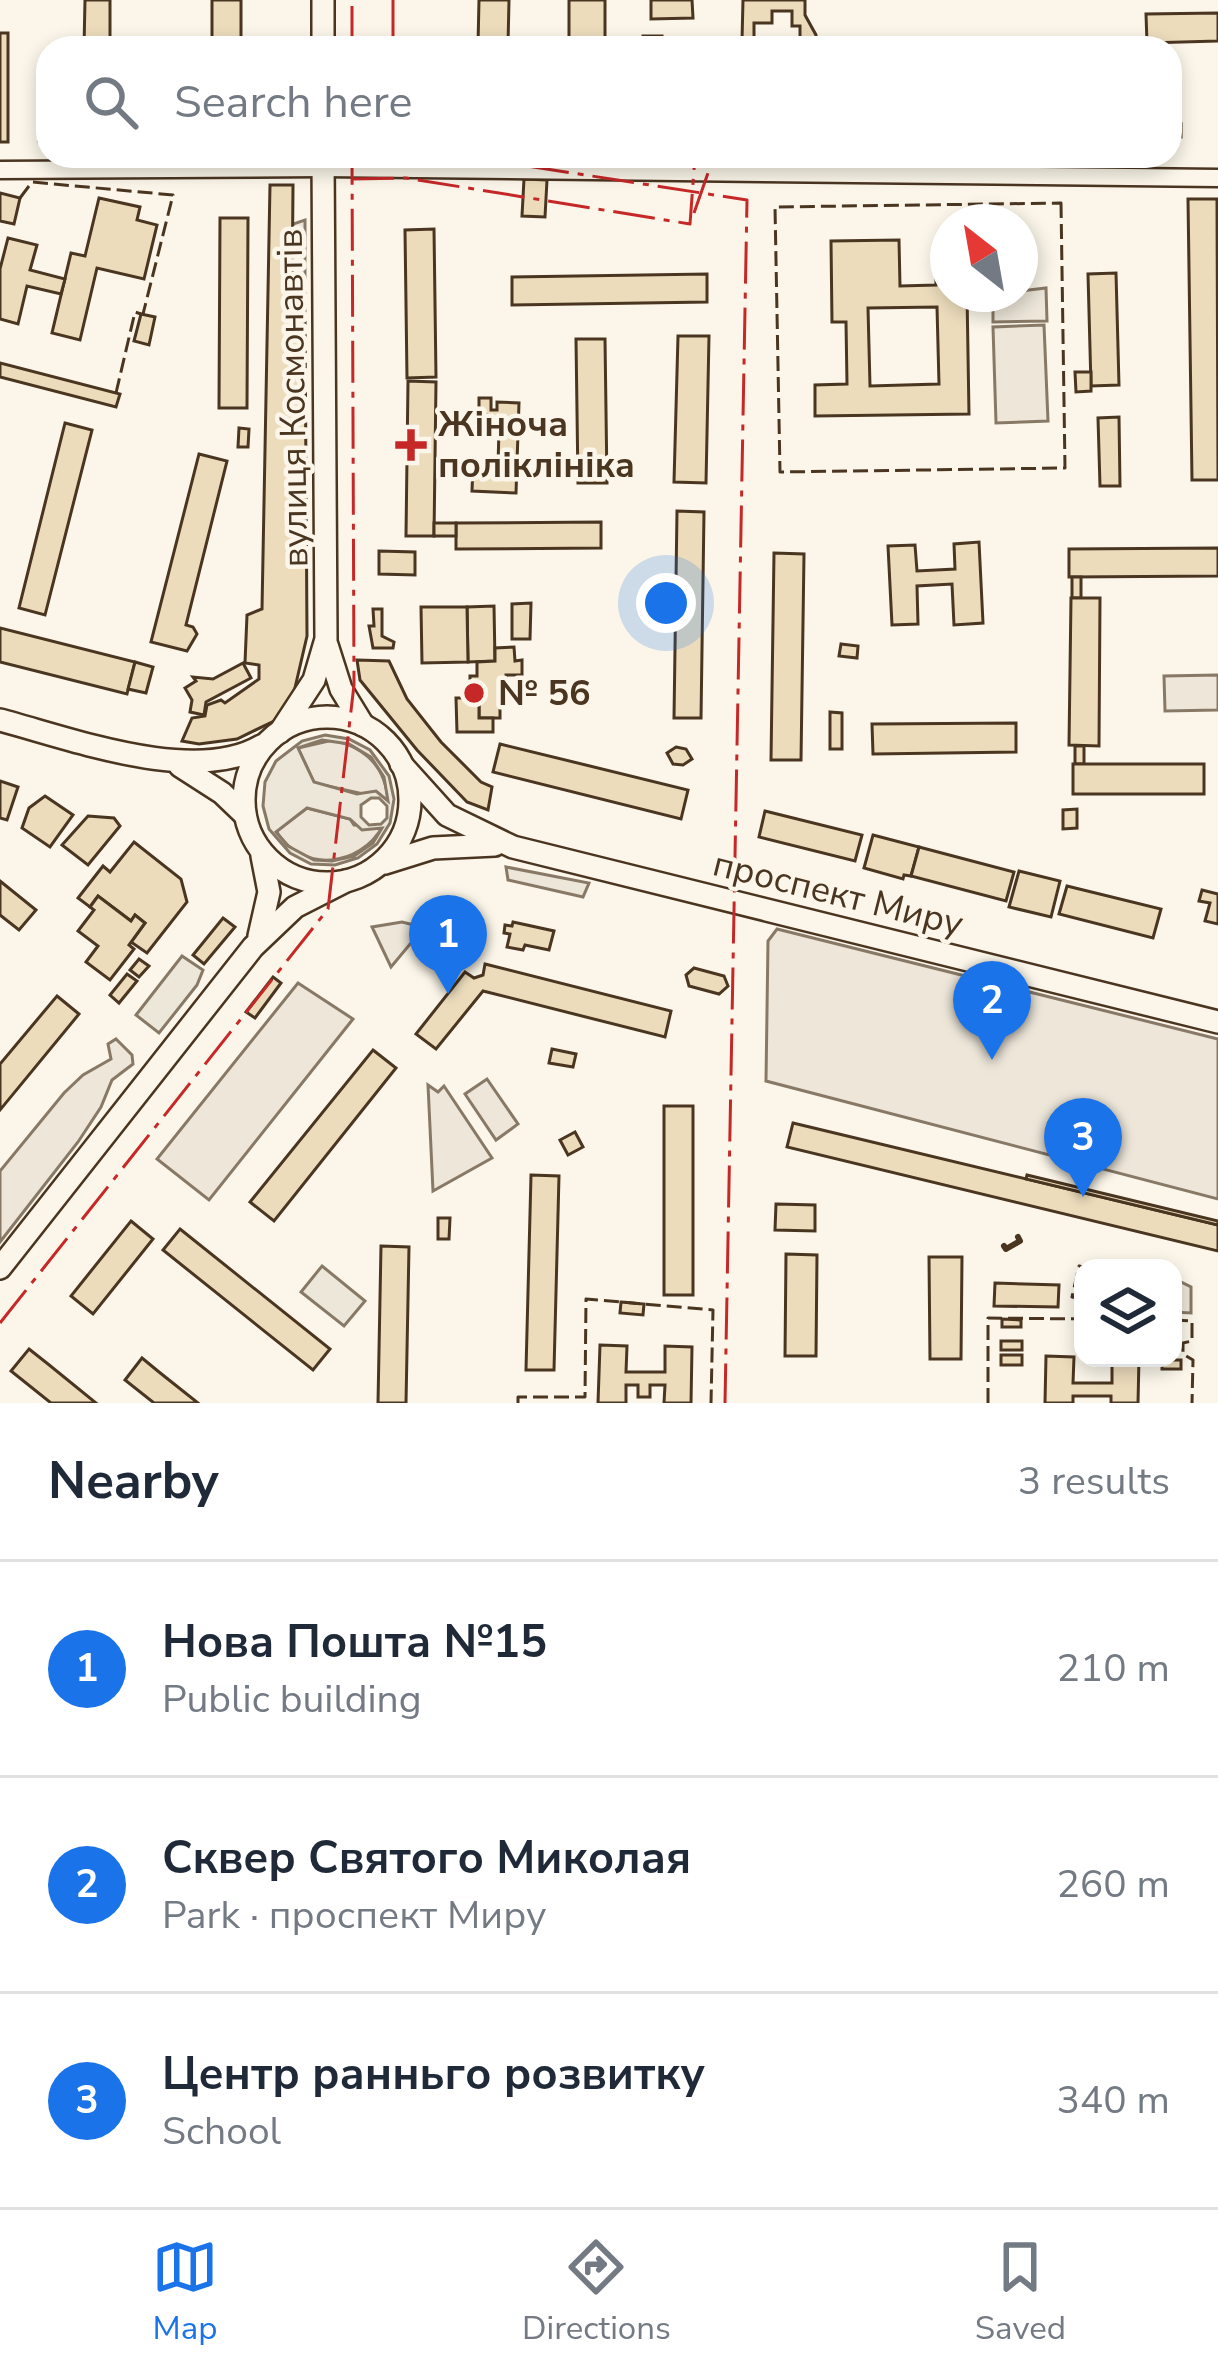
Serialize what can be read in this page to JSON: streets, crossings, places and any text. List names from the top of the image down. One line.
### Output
{"streets":{"main road":["вулиця Космонавтів","проспект Миру"]},"crossings":[["вулиця Космонавтів","проспект Миру"]],"places":{"health":["Жіноча поліклініка"],"other":["№ 56"]},"north":"top left","page":{"search":"Search here","pins":["1","2","3"],"heading":["Nearby","3 results"],"list":[{"mark":"1","name":"Нова Пошта №15","note":"Public building","value":"210 m"},{"mark":"2","name":"Сквер Святого Миколая","note":"Park · проспект Миру","value":"260 m"},{"mark":"3","name":"Центр ранньго розвитку","note":"School","value":"340 m"}],"nav":["Map","Directions","Saved"]}}
